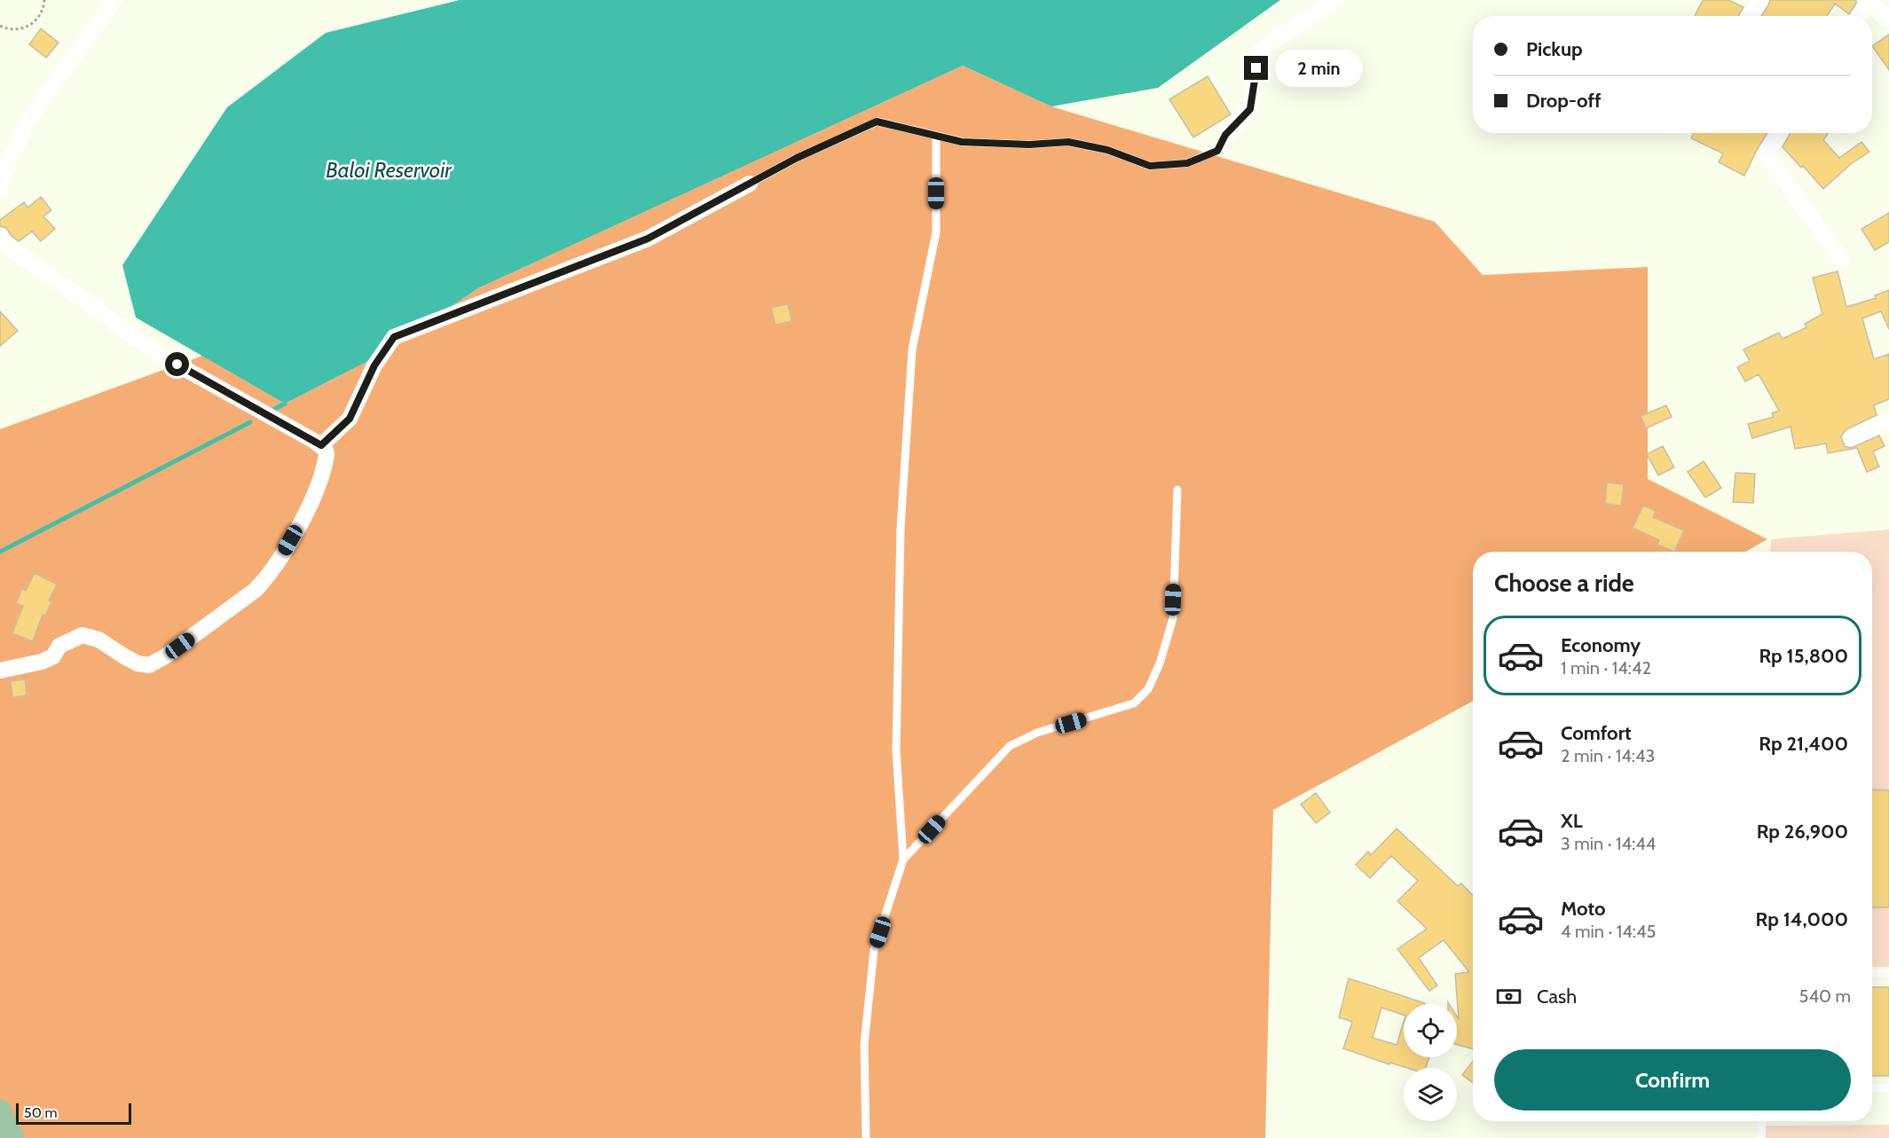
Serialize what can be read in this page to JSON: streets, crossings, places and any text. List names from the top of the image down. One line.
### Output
{"water":["Baloi Reservoir"],"scale_bar":"50 m","page":{"banner":["Pickup","Drop-off"],"bubble":"2 min","heading":"Choose a ride","list":[{"name":"Economy","note":"1 min · 14:42","value":"Rp 15,800"},{"name":"Comfort","note":"2 min · 14:43","value":"Rp 21,400"},{"name":"XL","note":"3 min · 14:44","value":"Rp 26,900"},{"name":"Moto","note":"4 min · 14:45","value":"Rp 14,000"}],"pay":["Cash","540 m"],"buttons":"Confirm","scale":"50 m"}}
